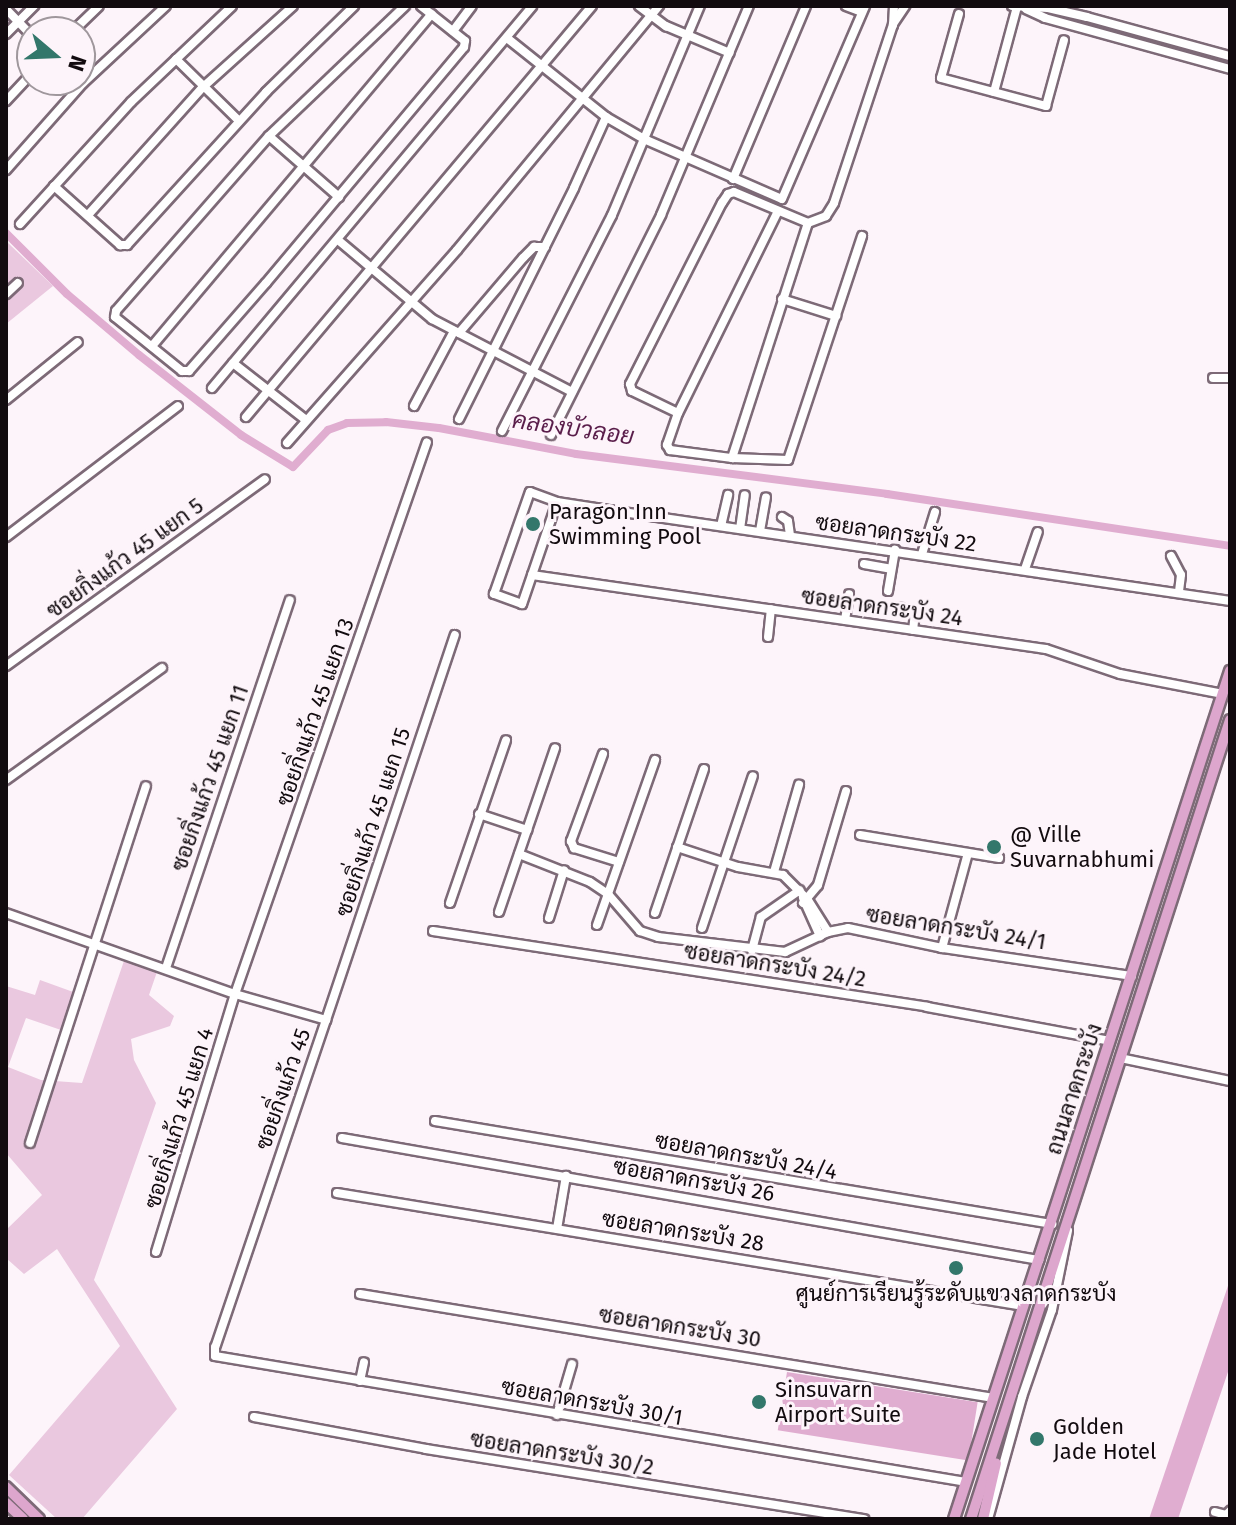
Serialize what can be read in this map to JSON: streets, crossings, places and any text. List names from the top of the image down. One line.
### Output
{"streets":{"main road":["ถนนลาดกระบัง"],"street":["ซอยลาดกระบัง 22","ซอยกิ่งแก้ว 45 แยก 5","ซอยลาดกระบัง 24","ซอยกิ่งแก้ว 45 แยก 13","ซอยกิ่งแก้ว 45 แยก 11","ซอยกิ่งแก้ว 45 แยก 15","ซอยลาดกระบัง 24/1","ซอยลาดกระบัง 24/2","ซอยกิ่งแก้ว 45","ซอยกิ่งแก้ว 45 แยก 4","ซอยลาดกระบัง 24/4","ซอยลาดกระบัง 26","ซอยลาดกระบัง 28","ซอยลาดกระบัง 30","ซอยลาดกระบัง 30/1","ซอยลาดกระบัง 30/2"]},"crossings":[["ซอยลาดกระบัง 22","ซอยลาดกระบัง 24"],["ซอยลาดกระบัง 24","ถนนลาดกระบัง"],["ซอยกิ่งแก้ว 45 แยก 13","ซอยกิ่งแก้ว 45"],["ซอยกิ่งแก้ว 45 แยก 13","ซอยกิ่งแก้ว 45 แยก 4"],["ซอยกิ่งแก้ว 45 แยก 11","ซอยกิ่งแก้ว 45"],["ซอยกิ่งแก้ว 45 แยก 15","ซอยกิ่งแก้ว 45"],["ซอยลาดกระบัง 24/1","ถนนลาดกระบัง"],["ซอยลาดกระบัง 24/2","ถนนลาดกระบัง"],["ซอยกิ่งแก้ว 45","ซอยกิ่งแก้ว 45 แยก 4"],["ซอยกิ่งแก้ว 45","ซอยลาดกระบัง 30/1"],["ถนนลาดกระบัง","ซอยลาดกระบัง 24/4"],["ถนนลาดกระบัง","ซอยลาดกระบัง 26"],["ถนนลาดกระบัง","ซอยลาดกระบัง 28"],["ถนนลาดกระบัง","ซอยลาดกระบัง 30"],["ถนนลาดกระบัง","ซอยลาดกระบัง 30/1"]],"water":["คลองบัวลอย"],"places":["Paragon Inn Swimming Pool","@ Ville Suvarnabhumi","ศูนย์การเรียนรู้ระดับแขวงลาดกระบัง","Sinsuvarn Airport Suite","Golden Jade Hotel"],"north":"right"}
